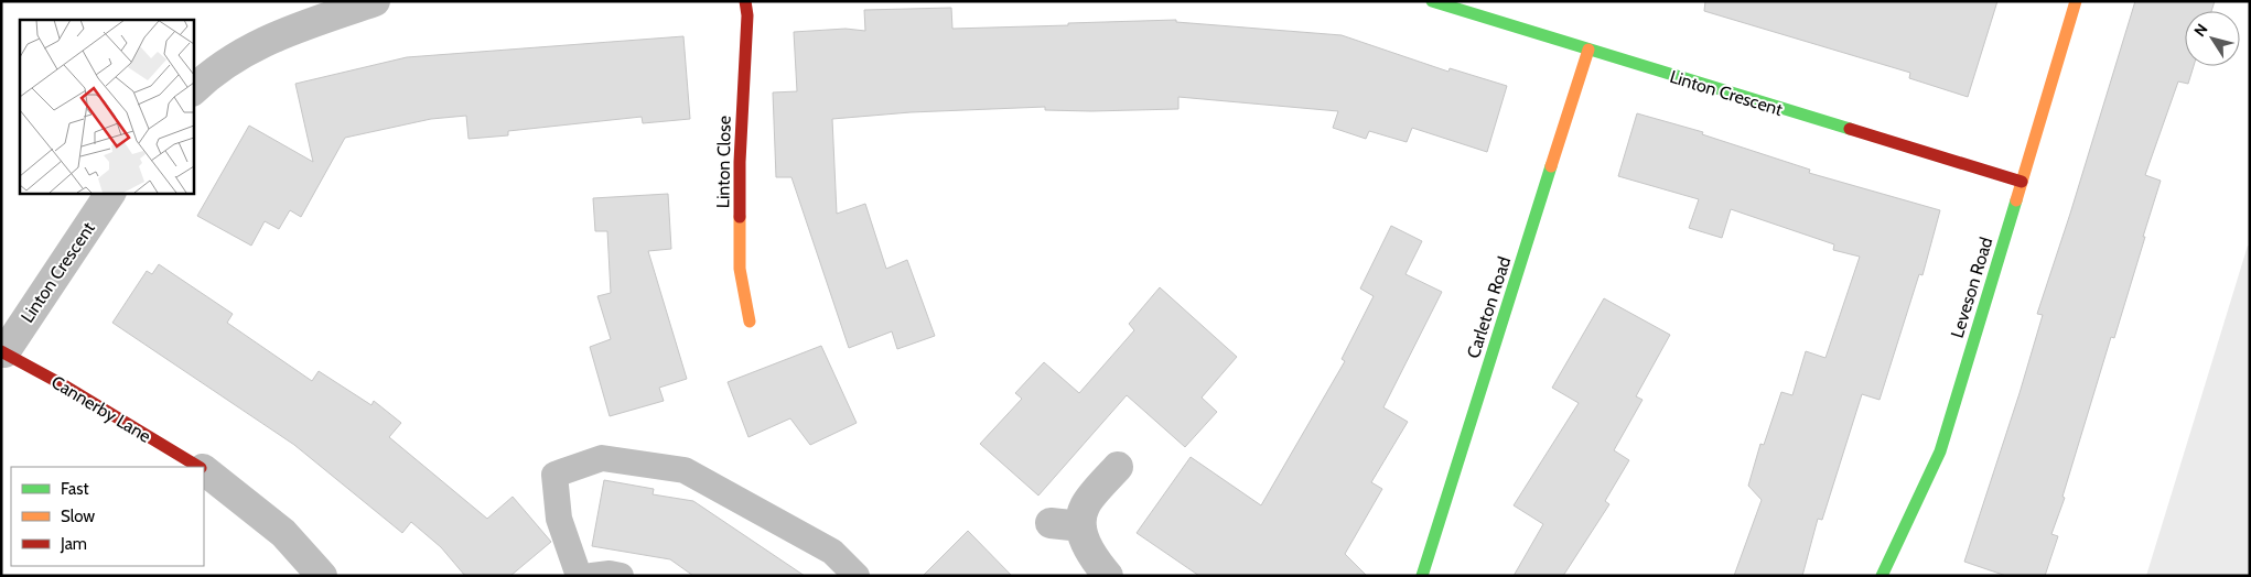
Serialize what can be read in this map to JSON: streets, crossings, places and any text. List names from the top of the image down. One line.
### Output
{"streets":{"street":["Linton Crescent","Linton Close","Leveson Road","Carleton Road","Cannerby Lane"]},"crossings":[["Linton Crescent","Leveson Road"],["Linton Crescent","Carleton Road"],["Linton Crescent","Cannerby Lane"]],"legend":["Fast","Slow","Jam"],"north":"top left"}
